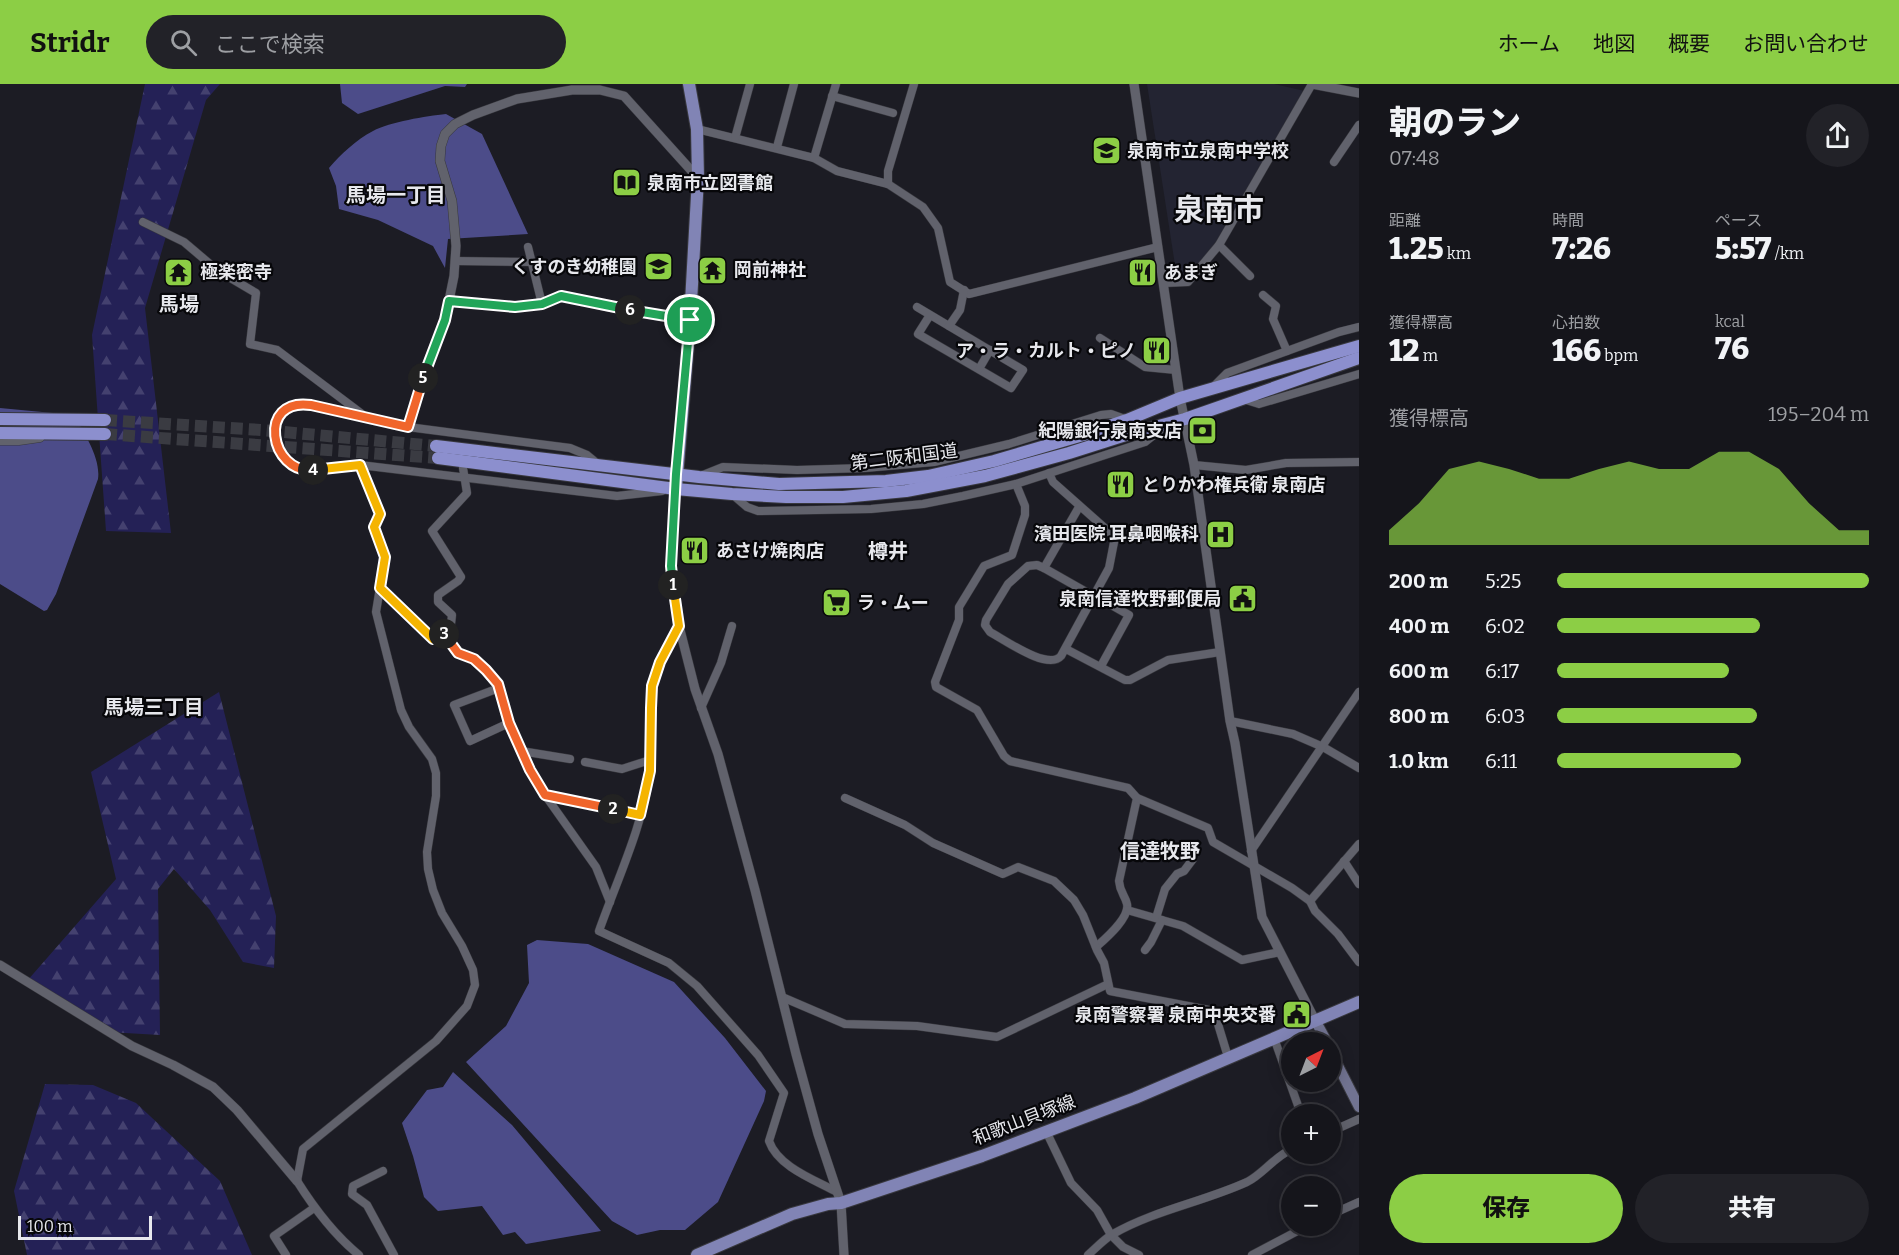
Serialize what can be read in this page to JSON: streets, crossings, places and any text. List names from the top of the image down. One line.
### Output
{"streets":{"highway":["第二阪和国道"],"main road":["和歌山貝塚線"]},"districts":["馬場一丁目","泉南市","馬場","樽井","馬場三丁目","信達牧野"],"places":{"school or university":["泉南市立泉南中学校","くすのき幼稚園"],"library":["泉南市立図書館"],"temple":["岡前神社","極楽密寺"],"restaurant":["あまぎ","ア・ラ・カルト・ピノ","とりかわ権兵衛 泉南店","あさけ焼肉店"],"bank":["紀陽銀行泉南支店"],"hospital":["濱田医院 耳鼻咽喉科"],"public building":["泉南信達牧野郵便局","泉南警察署 泉南中央交番"],"supermarket":["ラ・ムー"]},"scale_bar":"100 m","north":"top right","page":{"header":"Stridr","search":"ここで検索","nav":["ホーム","地図","概要","お問い合わせ"],"heading":["朝のラン","07:48"],"stats":[["距離","1.25 km"],["時間","7:26"],["ペース","5:57 /km"],["獲得標高","12 m"],["心拍数","166 bpm"],["kcal","76"]],"pins":["6","5","4","1","3","2"],"chart":["獲得標高","195–204 m"],"list":[{"name":"200 m","note":"5:25"},{"name":"400 m","note":"6:02"},{"name":"600 m","note":"6:17"},{"name":"800 m","note":"6:03"},{"name":"1.0 km","note":"6:11"}],"map_buttons":["+","−"],"buttons":["保存","共有"],"scale":"100 m"}}
